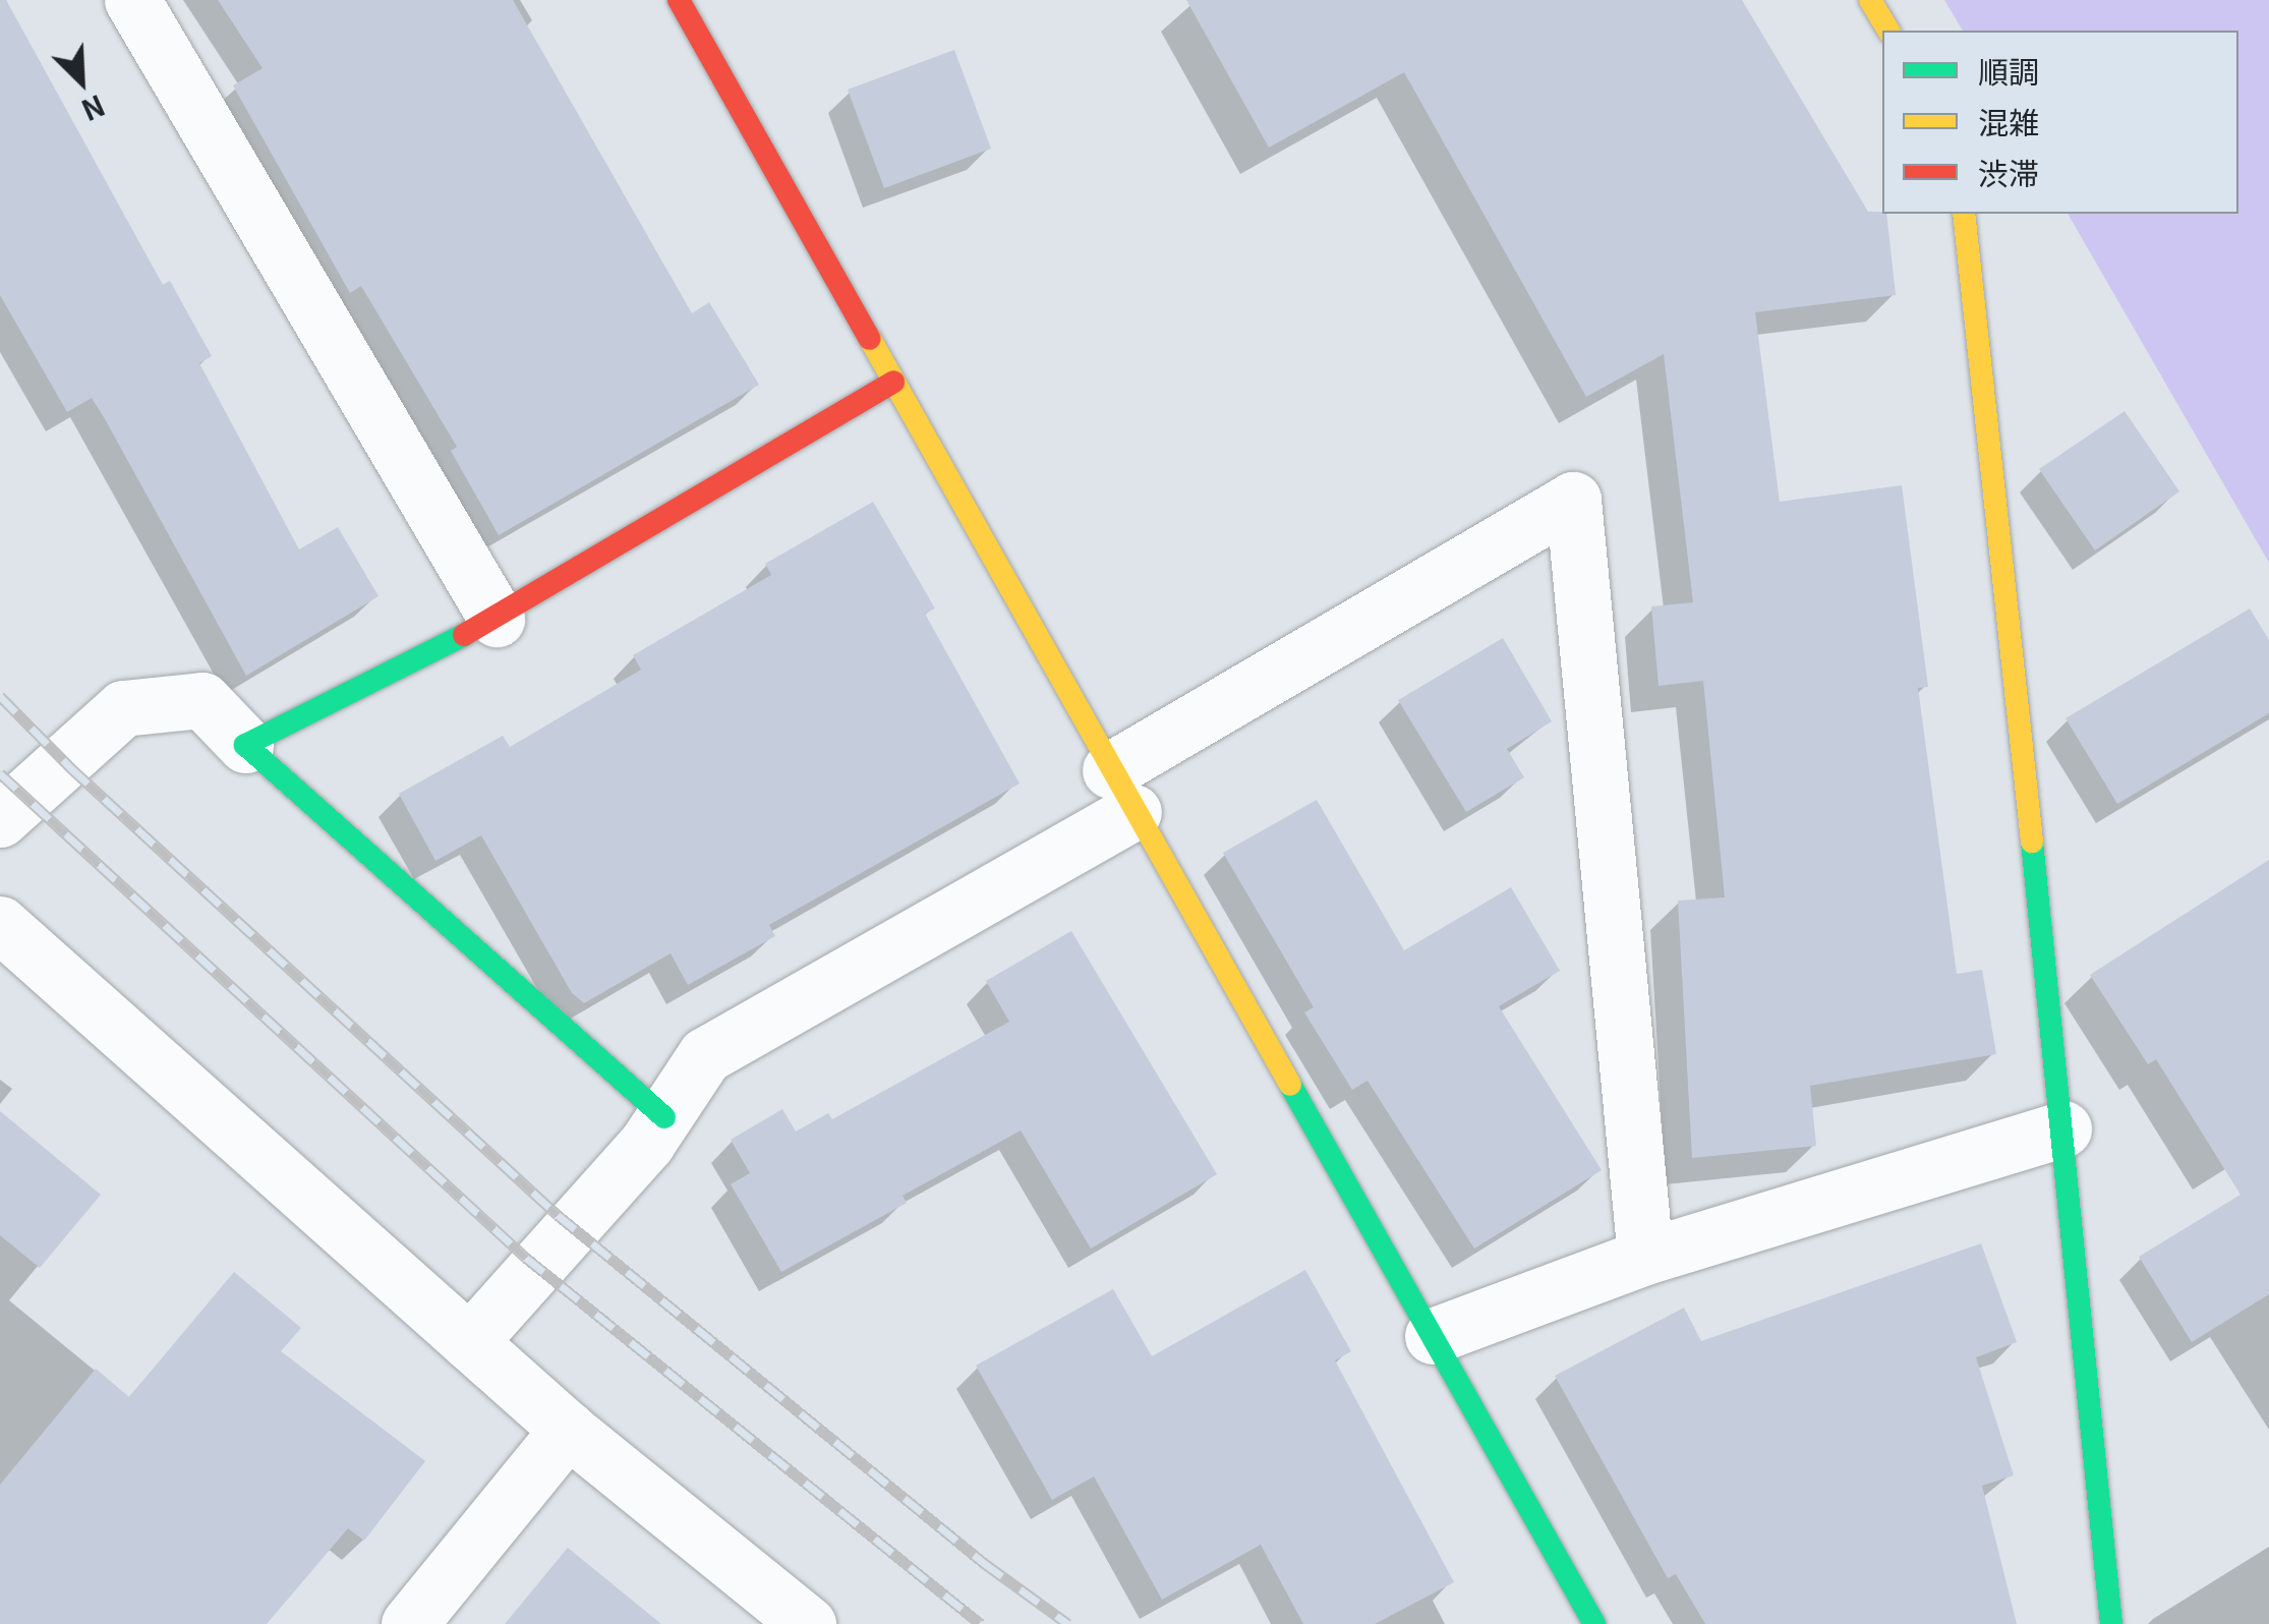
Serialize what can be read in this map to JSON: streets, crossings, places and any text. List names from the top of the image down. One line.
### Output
{"legend":["順調","混雑","渋滞"],"north":"bottom right"}
